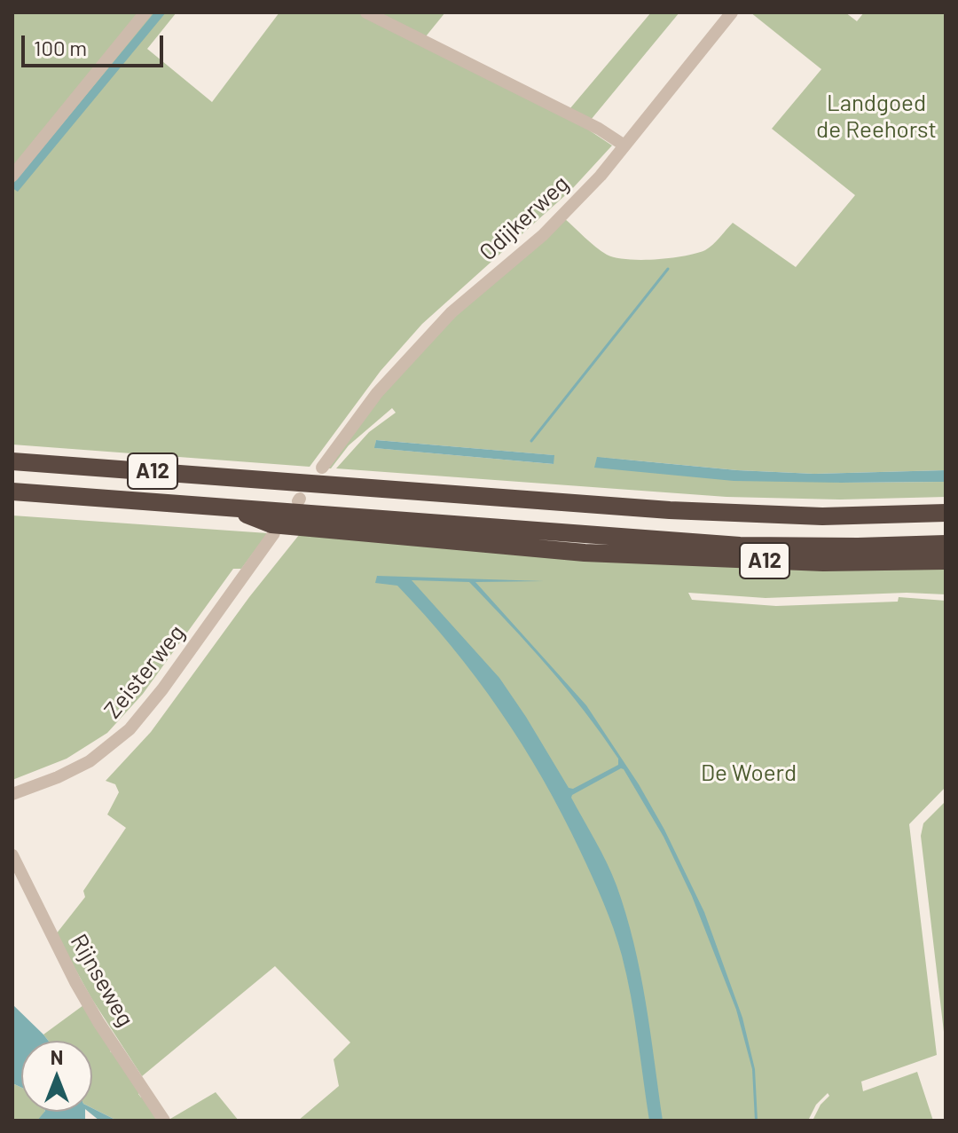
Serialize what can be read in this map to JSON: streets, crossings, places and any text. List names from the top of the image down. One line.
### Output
{"streets":{"highway":["A12"],"street":["Odijkerweg","Zeisterweg","Rijnseweg"]},"crossings":[["A12","Zeisterweg"]],"parks":["Landgoed de Reehorst","De Woerd"],"scale_bar":"100 m","north":"top"}
